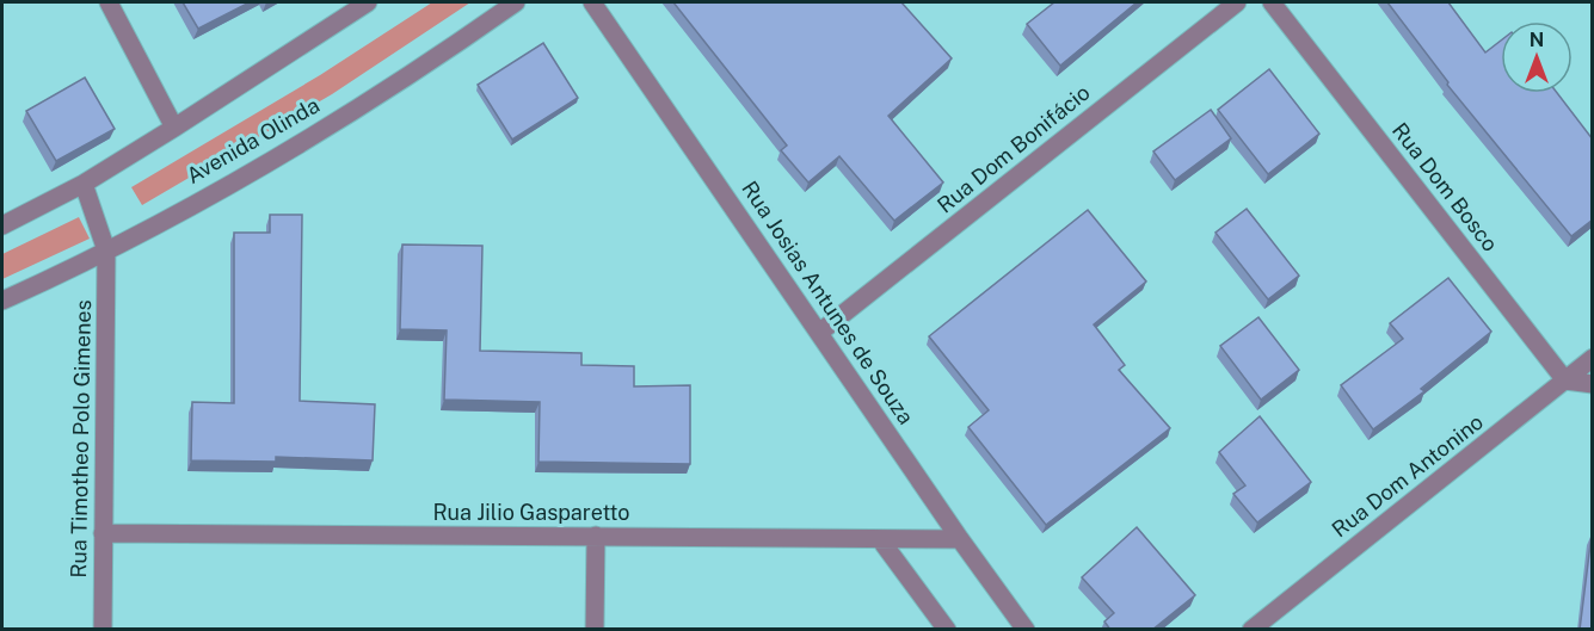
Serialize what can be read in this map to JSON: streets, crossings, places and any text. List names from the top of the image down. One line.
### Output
{"streets":{"street":["Avenida Olinda","Rua Dom Bonifácio","Rua Dom Bosco","Rua Josias Antunes de Souza","Rua Timotheo Polo Gimenes","Rua Dom Antonino","Rua Jilio Gasparetto"]},"crossings":[["Avenida Olinda","Rua Timotheo Polo Gimenes"],["Rua Dom Bonifácio","Rua Josias Antunes de Souza"],["Rua Dom Bosco","Rua Dom Antonino"],["Rua Josias Antunes de Souza","Rua Jilio Gasparetto"],["Rua Timotheo Polo Gimenes","Rua Jilio Gasparetto"]],"north":"top"}
